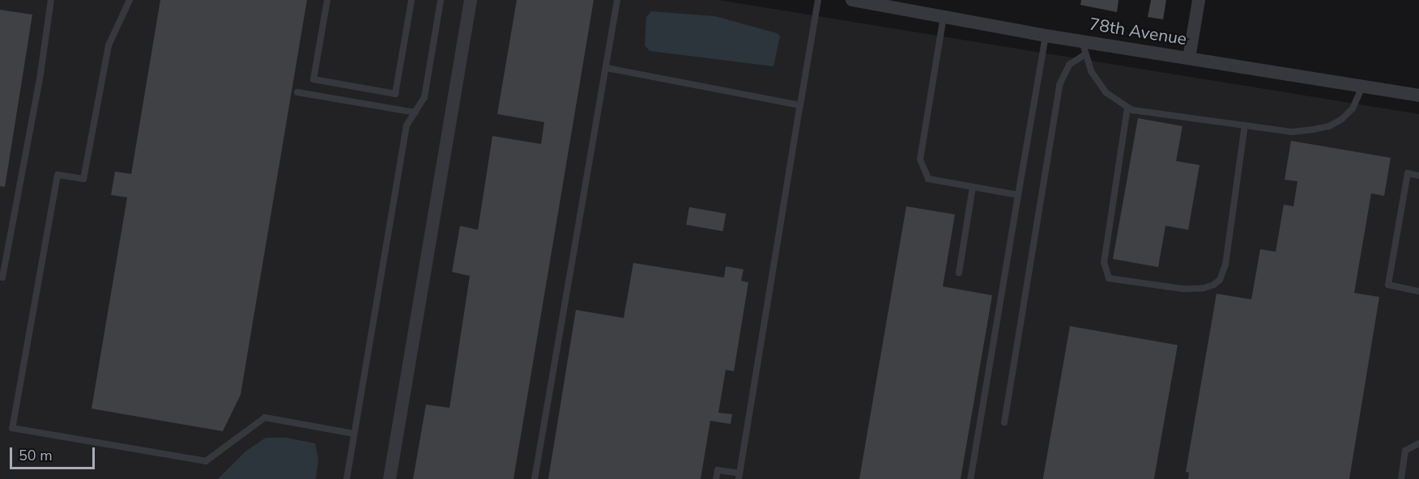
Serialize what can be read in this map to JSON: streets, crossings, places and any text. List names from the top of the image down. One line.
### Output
{"streets":{"street":["78th Avenue"]},"scale_bar":"50 m"}
